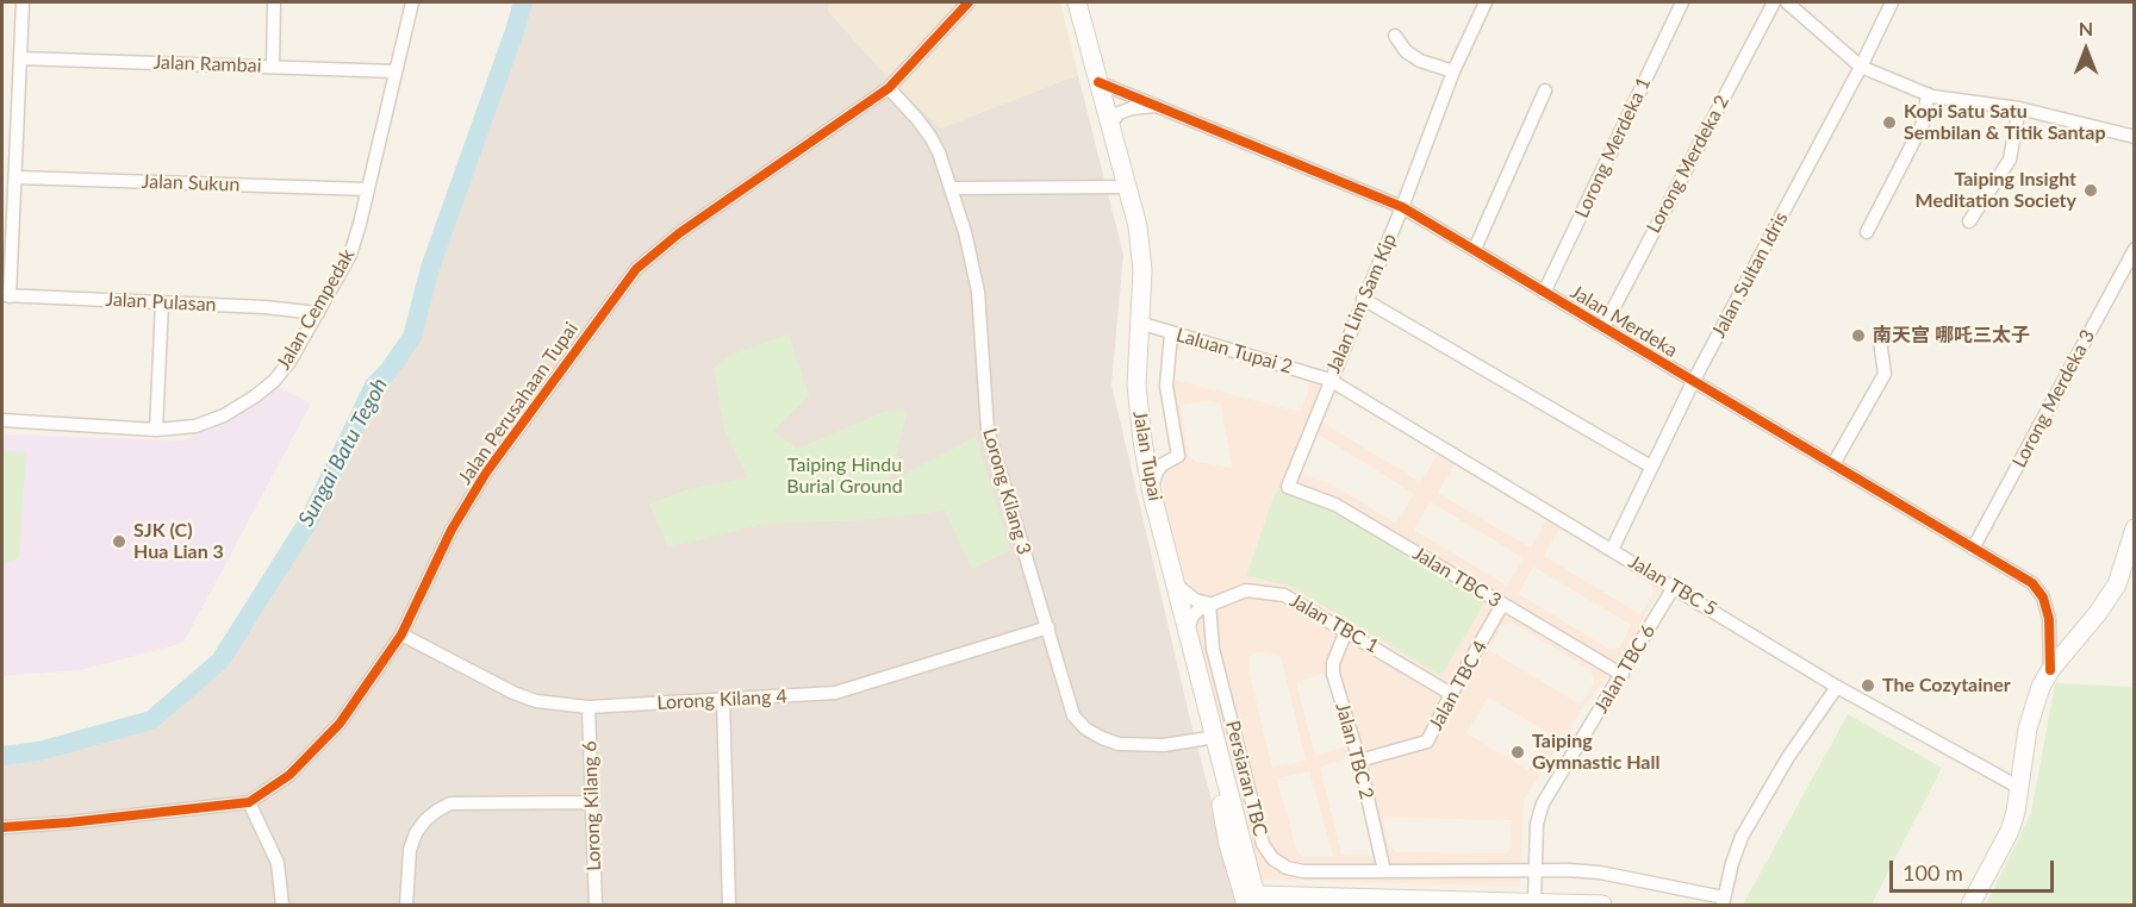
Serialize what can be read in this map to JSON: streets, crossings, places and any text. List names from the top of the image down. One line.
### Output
{"streets":{"main road":["Jalan Tupai"],"street":["Jalan Rambai","Lorong Merdeka 1","Lorong Merdeka 2","Jalan Sukun","Jalan Sultan Idris","Jalan Pulasan","Jalan Lim Sam Kip","Jalan Cempedak","Jalan Merdeka","Laluan Tupai 2","Lorong Merdeka 3","Jalan Perusahaan Tupai","Lorong Kilang 3","Jalan TBC 3","Jalan TBC 5","Jalan TBC 1","Jalan TBC 6","Jalan TBC 4","Lorong Kilang 4","Jalan TBC 2","Persiaran TBC","Lorong Kilang 6"]},"crossings":[["Jalan Rambai","Jalan Cempedak"],["Lorong Merdeka 1","Jalan Merdeka"],["Lorong Merdeka 2","Jalan Merdeka"],["Jalan Sukun","Jalan Cempedak"],["Jalan Sultan Idris","Jalan Merdeka"],["Jalan Sultan Idris","Jalan TBC 5"],["Jalan Pulasan","Jalan Cempedak"],["Jalan Lim Sam Kip","Jalan Merdeka"],["Jalan Lim Sam Kip","Laluan Tupai 2"],["Jalan Lim Sam Kip","Jalan TBC 3"],["Jalan Lim Sam Kip","Jalan TBC 5"],["Jalan Merdeka","Lorong Merdeka 3"],["Jalan Merdeka","Jalan Tupai"],["Laluan Tupai 2","Jalan Tupai"],["Laluan Tupai 2","Jalan TBC 5"],["Jalan Perusahaan Tupai","Lorong Kilang 3"],["Jalan Perusahaan Tupai","Lorong Kilang 4"],["Jalan Tupai","Lorong Kilang 3"],["Lorong Kilang 3","Lorong Kilang 4"],["Jalan TBC 3","Jalan TBC 6"],["Jalan TBC 3","Jalan TBC 4"],["Jalan TBC 5","Jalan TBC 6"],["Jalan TBC 1","Jalan TBC 4"],["Jalan TBC 1","Jalan TBC 2"],["Jalan TBC 1","Persiaran TBC"],["Jalan TBC 6","Persiaran TBC"],["Jalan TBC 4","Jalan TBC 2"],["Lorong Kilang 4","Lorong Kilang 6"],["Jalan TBC 2","Persiaran TBC"]],"water":["Sungai Batu Tegoh"],"parks":["Taiping Hindu Burial Ground"],"places":["Kopi Satu Satu Sembilan & Titik Santap","Taiping Insight Meditation Society","南天宫 哪吒三太子","SJK (C) Hua Lian 3","The Cozytainer","Taiping Gymnastic Hall"],"scale_bar":"100 m","north":"top"}
